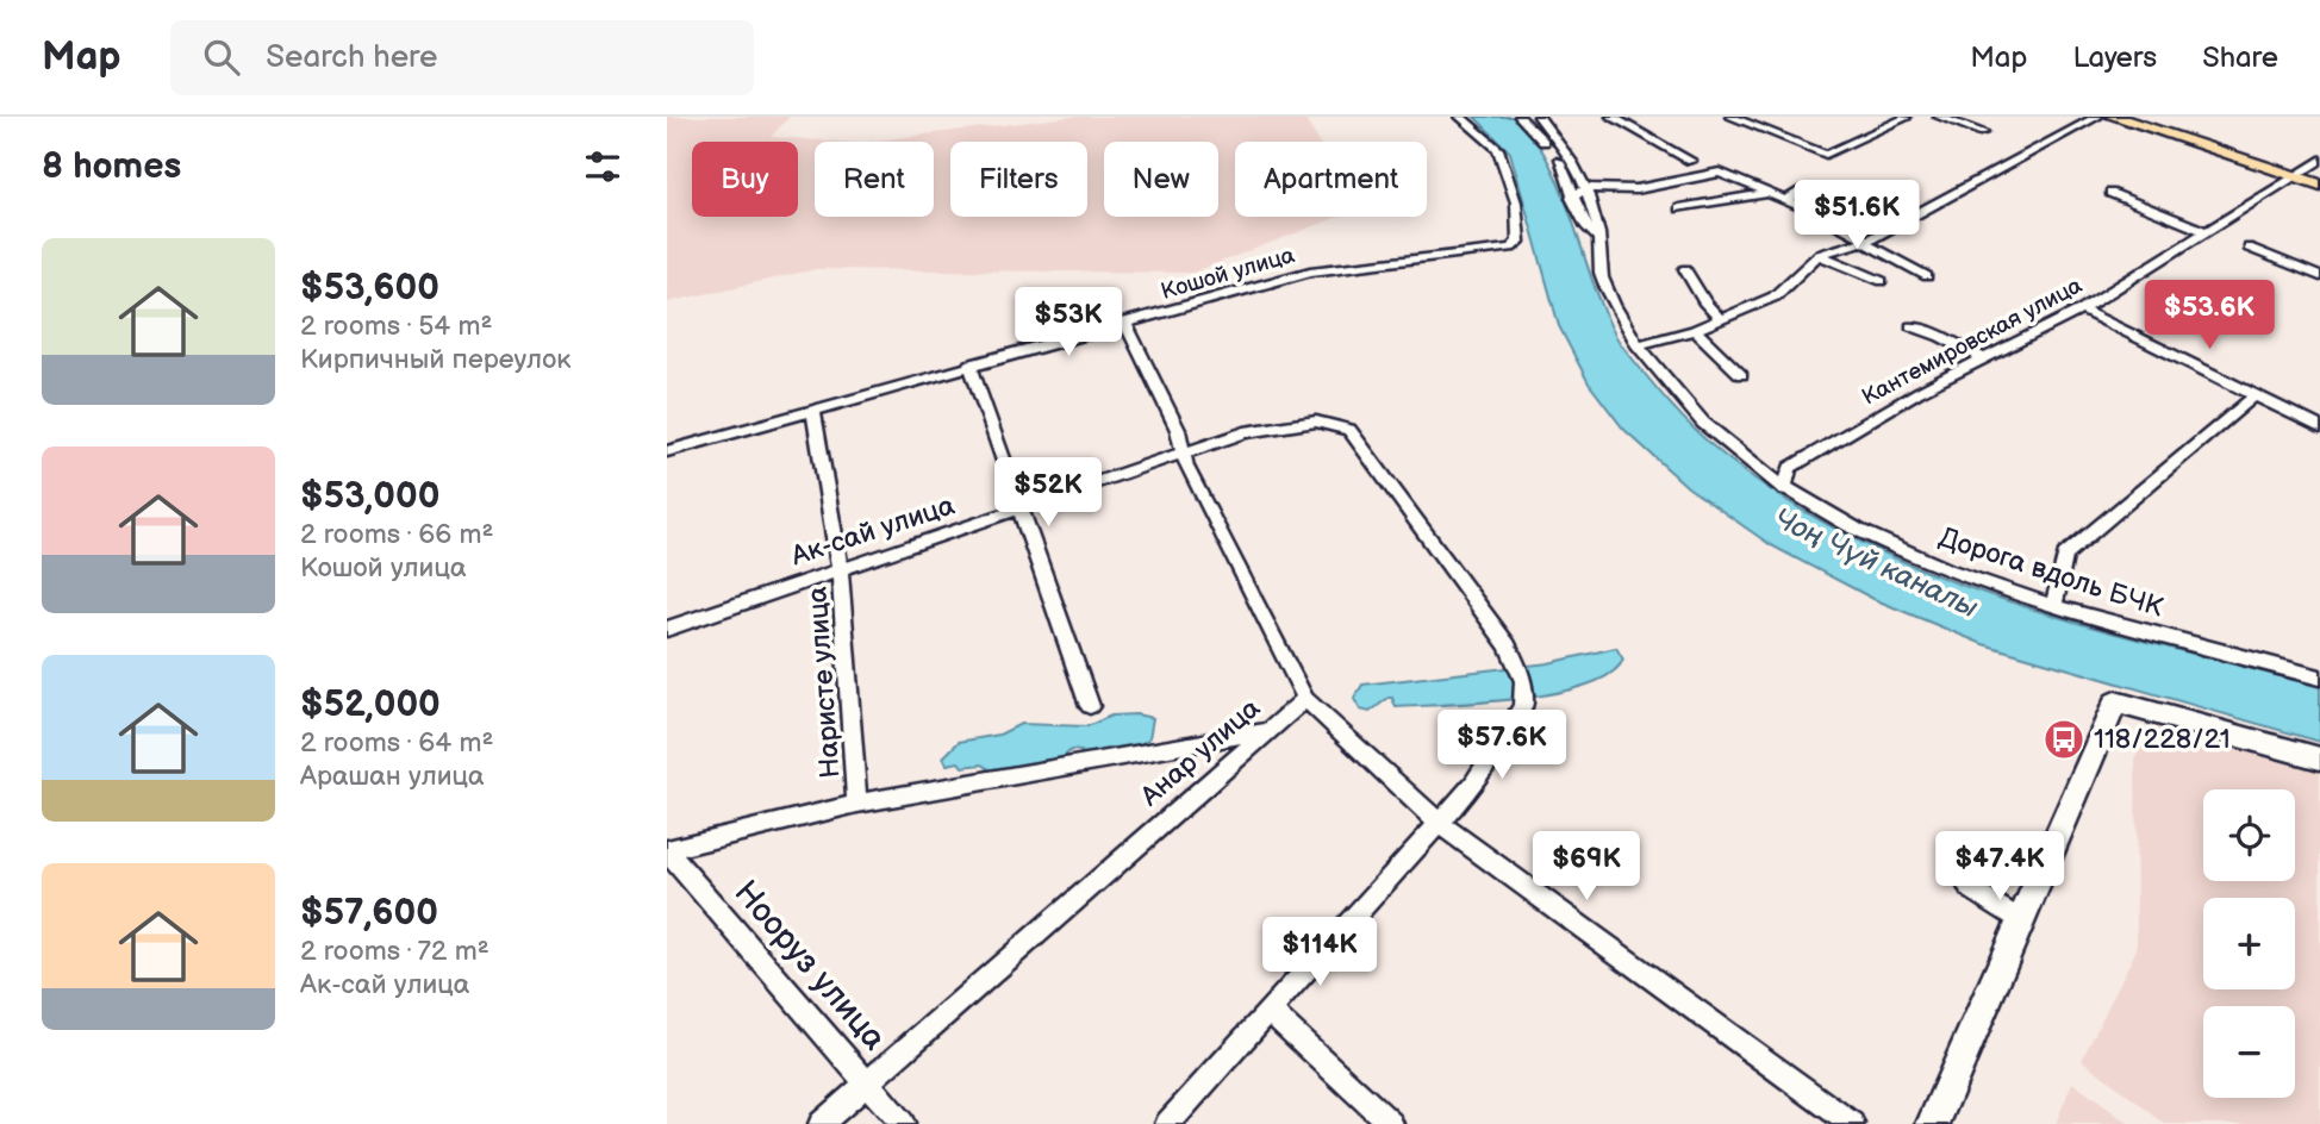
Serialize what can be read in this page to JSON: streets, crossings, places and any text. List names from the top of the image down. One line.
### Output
{"streets":{"street":["Кошой улица","Кантемировская улица","Ак-сай улица","Дорога вдоль БЧК","Наристе улица","Анар улица","Нооруз улица"]},"crossings":[["Кошой улица","Наристе улица"],["Кантемировская улица","Дорога вдоль БЧК"],["Ак-сай улица","Наристе улица"],["Анар улица","Нооруз улица"]],"water":["Чоң Чүй каналы"],"places":{"bus stop":["118/228/21"]},"page":{"header":"Map","search":"Search here","nav":["Map","Layers","Share"],"heading":"8 homes","chip":["Buy","Rent","Filters","New","Apartment"],"price":["$51.6K","$53.6K","$53K","$52K","$57.6K","$69K","$47.4K","$114K"],"list":[{"name":"$53,600","note":"2 rooms · 54 m² · Кирпичный переулок"},{"name":"$53,000","note":"2 rooms · 66 m² · Кошой улица"},{"name":"$52,000","note":"2 rooms · 64 m² · Арашан улица"},{"name":"$57,600","note":"2 rooms · 72 m² · Ак-сай улица"}],"map_buttons":["+","−"]}}
